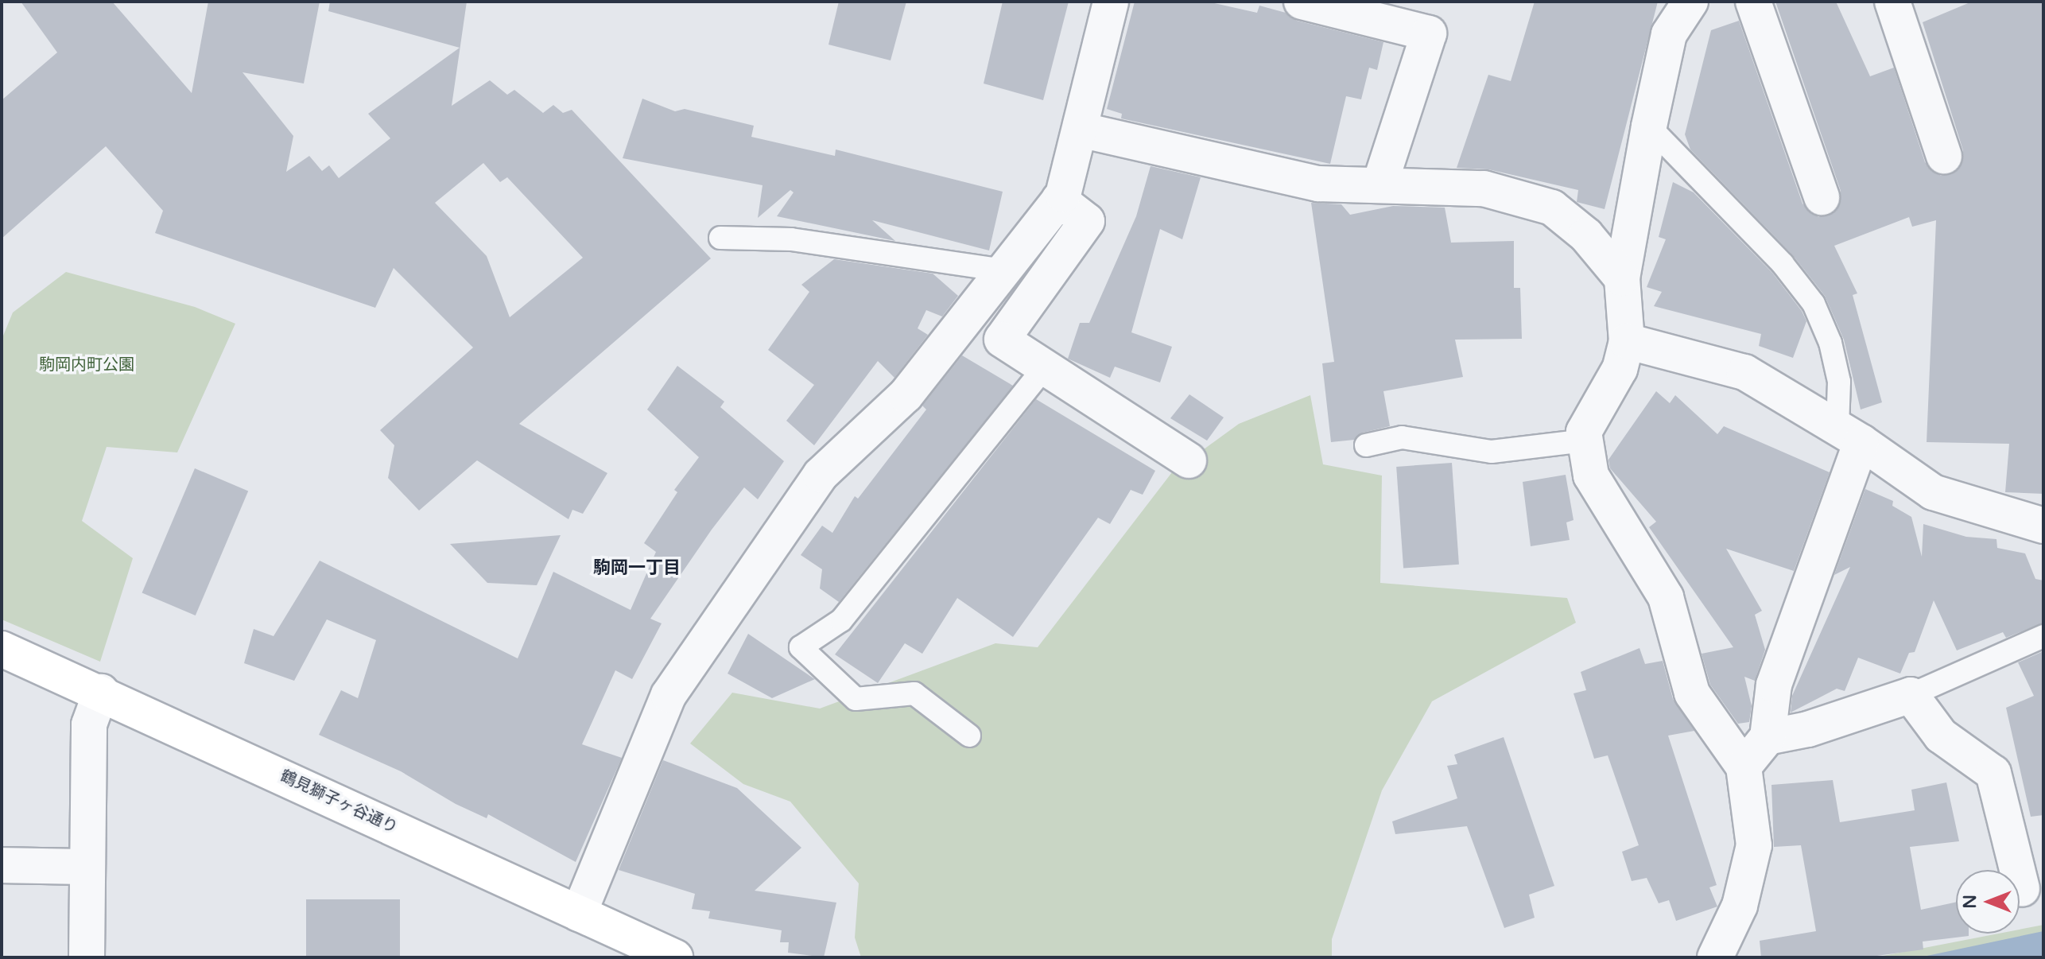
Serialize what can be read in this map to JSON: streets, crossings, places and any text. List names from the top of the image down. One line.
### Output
{"streets":{"main road":["鶴見獅子ヶ谷通り"]},"districts":["駒岡一丁目"],"parks":["駒岡内町公園"],"north":"left"}
